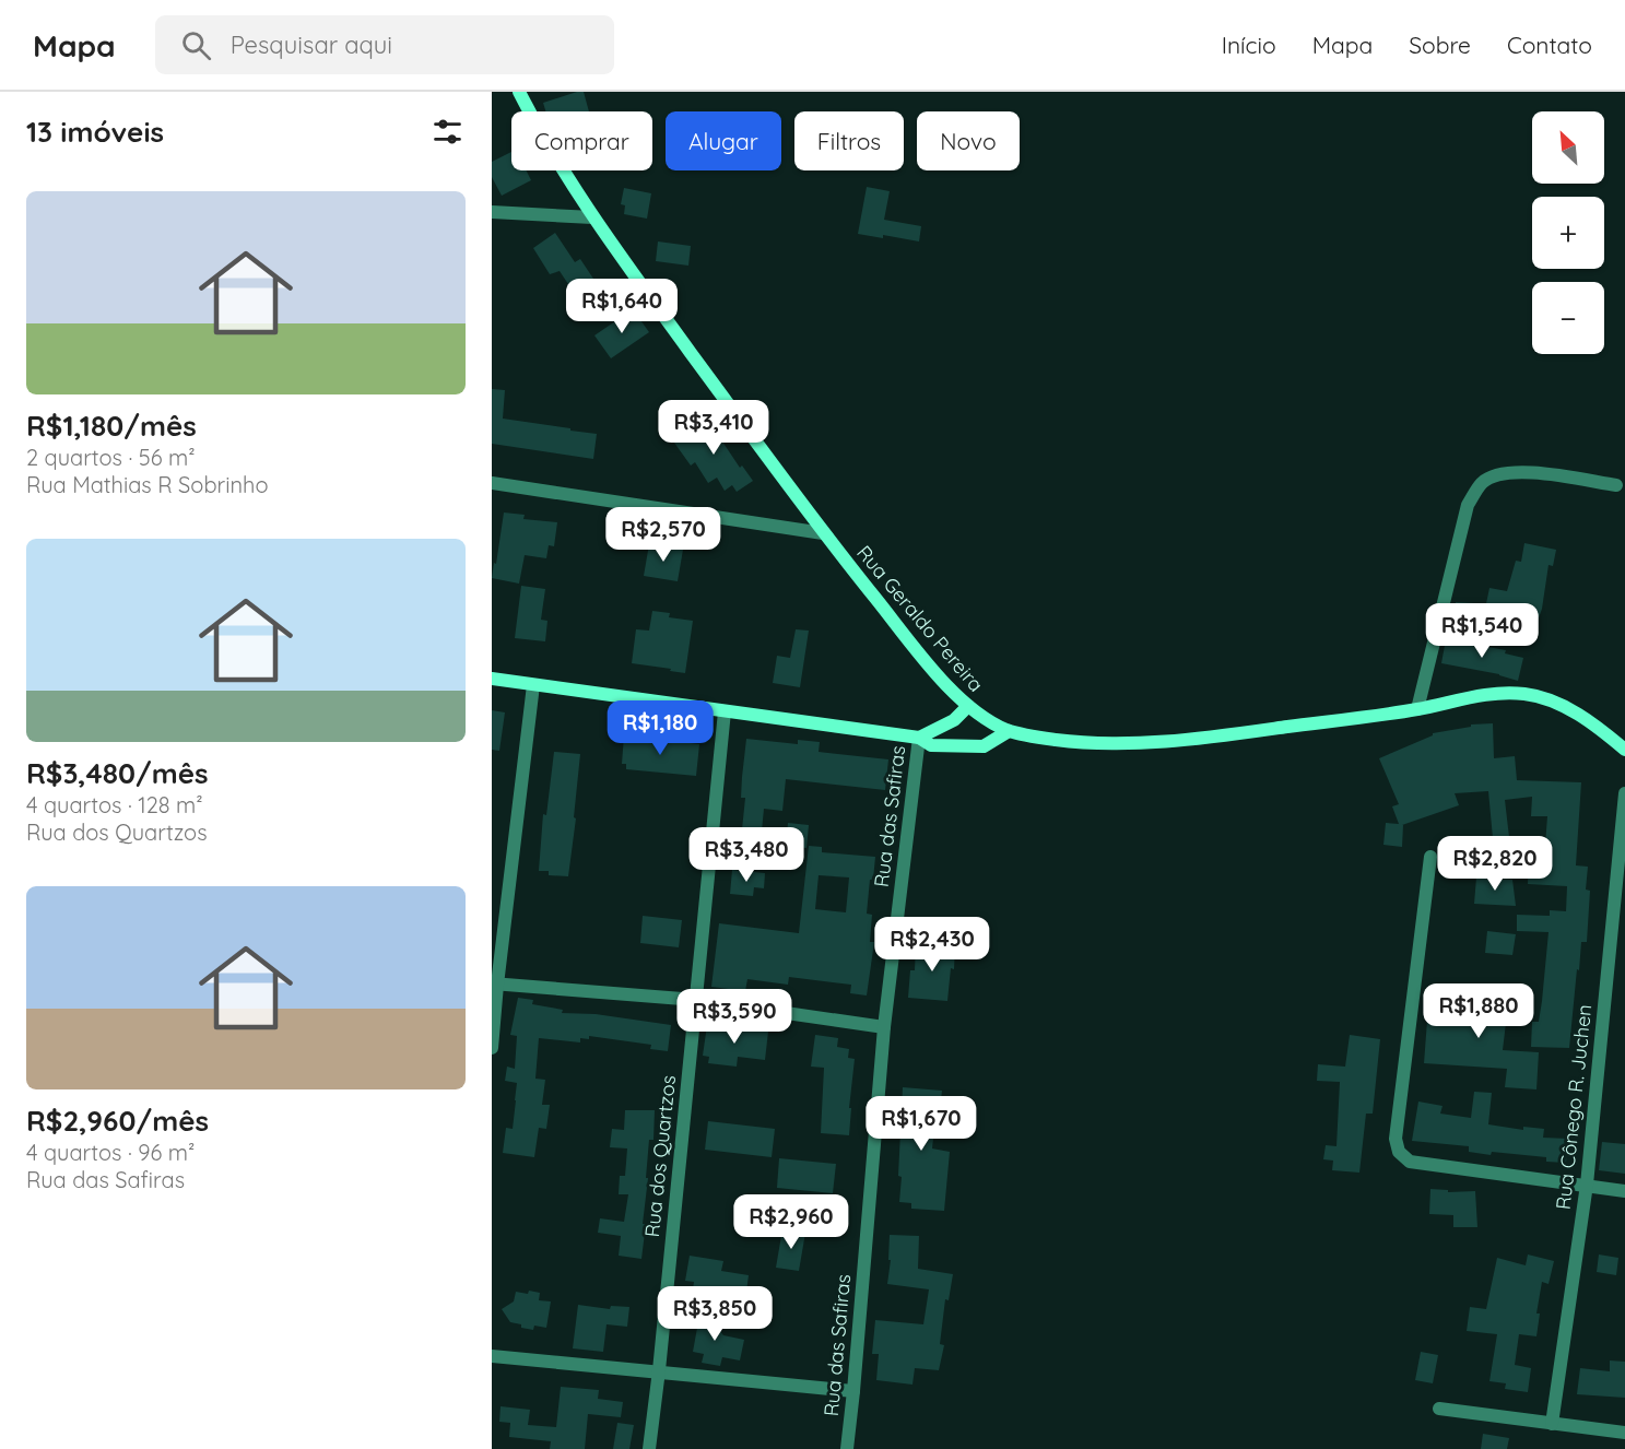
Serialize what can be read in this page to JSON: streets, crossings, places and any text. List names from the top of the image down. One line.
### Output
{"streets":{"main road":["Rua Geraldo Pereira"],"street":["Rua das Safiras","Rua Cônego R. Juchen","Rua dos Quartzos"]},"north":"top left","page":{"header":"Mapa","search":"Pesquisar aqui","nav":["Início","Mapa","Sobre","Contato"],"heading":"13 imóveis","map_buttons":["+","−"],"chip":["Comprar","Alugar","Filtros","Novo"],"list":[{"name":"R$1,180/mês","note":"2 quartos · 56 m² · Rua Mathias R Sobrinho"},{"name":"R$3,480/mês","note":"4 quartos · 128 m² · Rua dos Quartzos"},{"name":"R$2,960/mês","note":"4 quartos · 96 m² · Rua das Safiras"}],"price":["R$1,640","R$3,410","R$2,570","R$1,540","R$1,180","R$3,480","R$2,820","R$2,430","R$1,880","R$3,590","R$1,670","R$2,960","R$3,850"]}}
